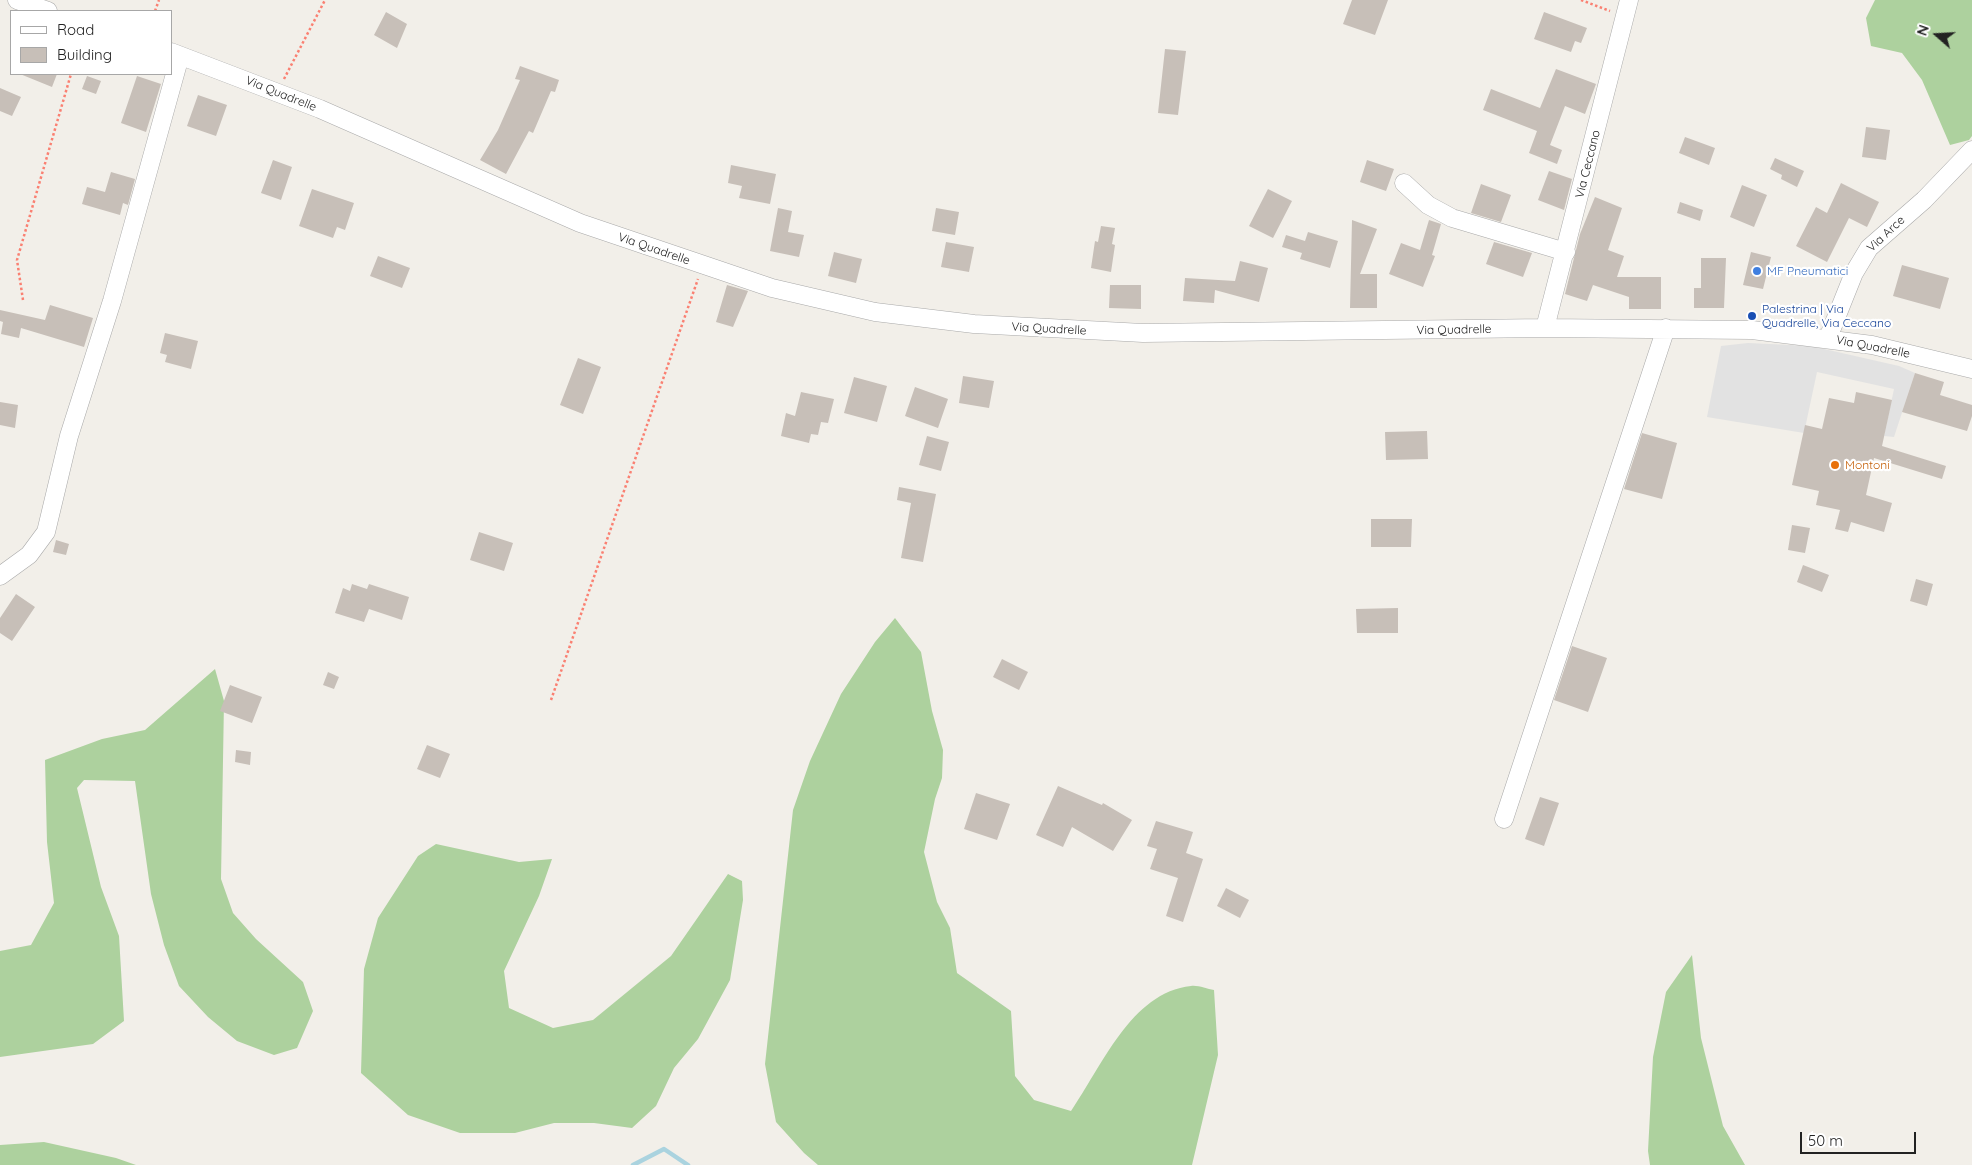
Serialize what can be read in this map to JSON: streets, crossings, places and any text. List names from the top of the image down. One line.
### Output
{"streets":{"street":["Via Quadrelle","Via Ceccano","Via Arce"]},"crossings":[["Via Quadrelle","Via Ceccano"],["Via Quadrelle","Via Arce"]],"places":["MF Pneumatici","Palestrina | Via Quadrelle, Via Ceccano","Montoni"],"legend":["Road","Building"],"scale_bar":"50 m","north":"left"}
